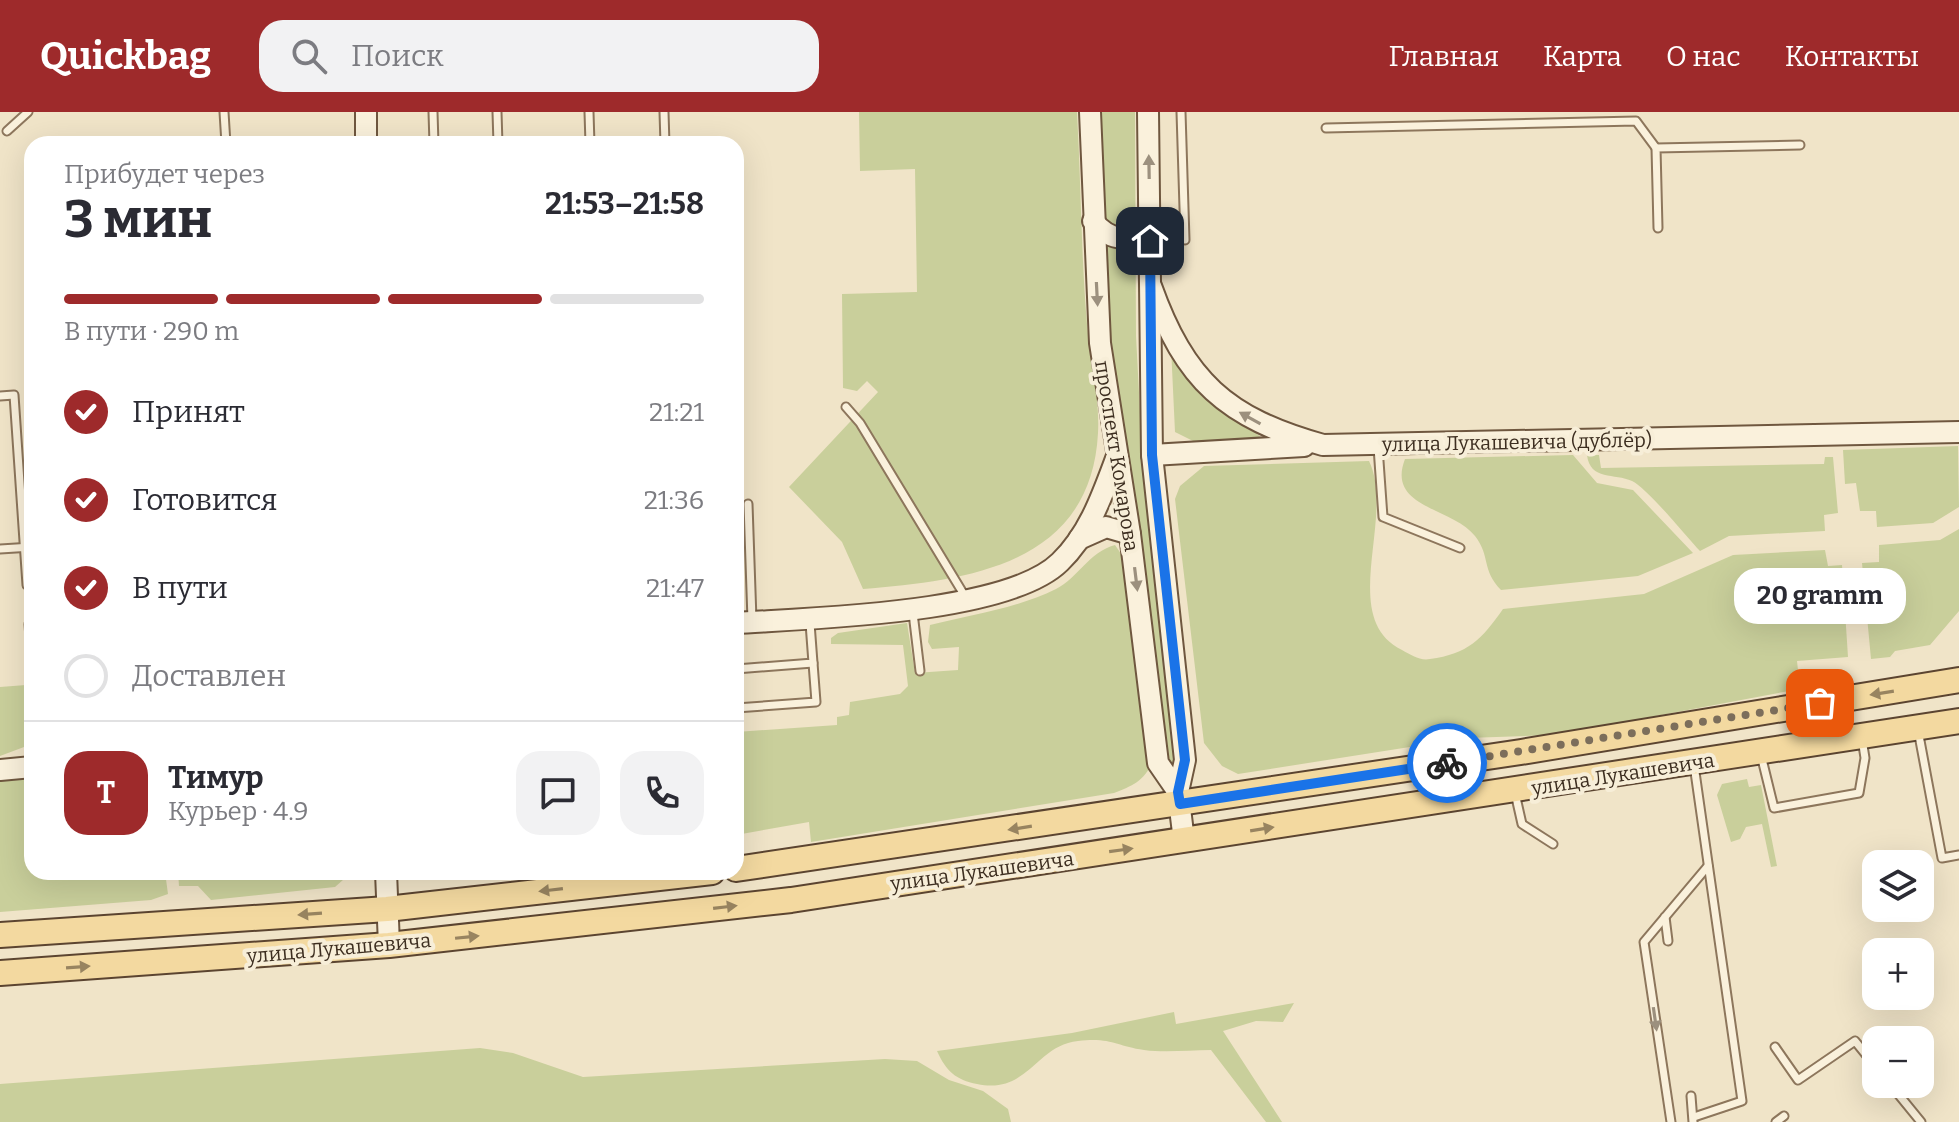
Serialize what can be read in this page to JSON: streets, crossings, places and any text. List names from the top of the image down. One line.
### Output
{"streets":{"main road":["улица Лукашевича (дублёр)","проспект Комарова","улица Лукашевича"]},"crossings":[["улица Лукашевича (дублёр)","проспект Комарова"],["проспект Комарова","улица Лукашевича"]],"places":["20 gramm"],"page":{"header":"Quickbag","search":"Поиск","nav":["Главная","Карта","О нас","Контакты"],"heading":["3 мин","Прибудет через","21:53–21:58"],"panel":["Тимур","Курьер · 4.9"],"bar":"В пути · 290 m","list":[["Принят","21:21"],["Готовится","21:36"],["В пути","21:47"],"Доставлен"],"bubble":"20 gramm","round":"Т","map_buttons":["+","−"]}}
